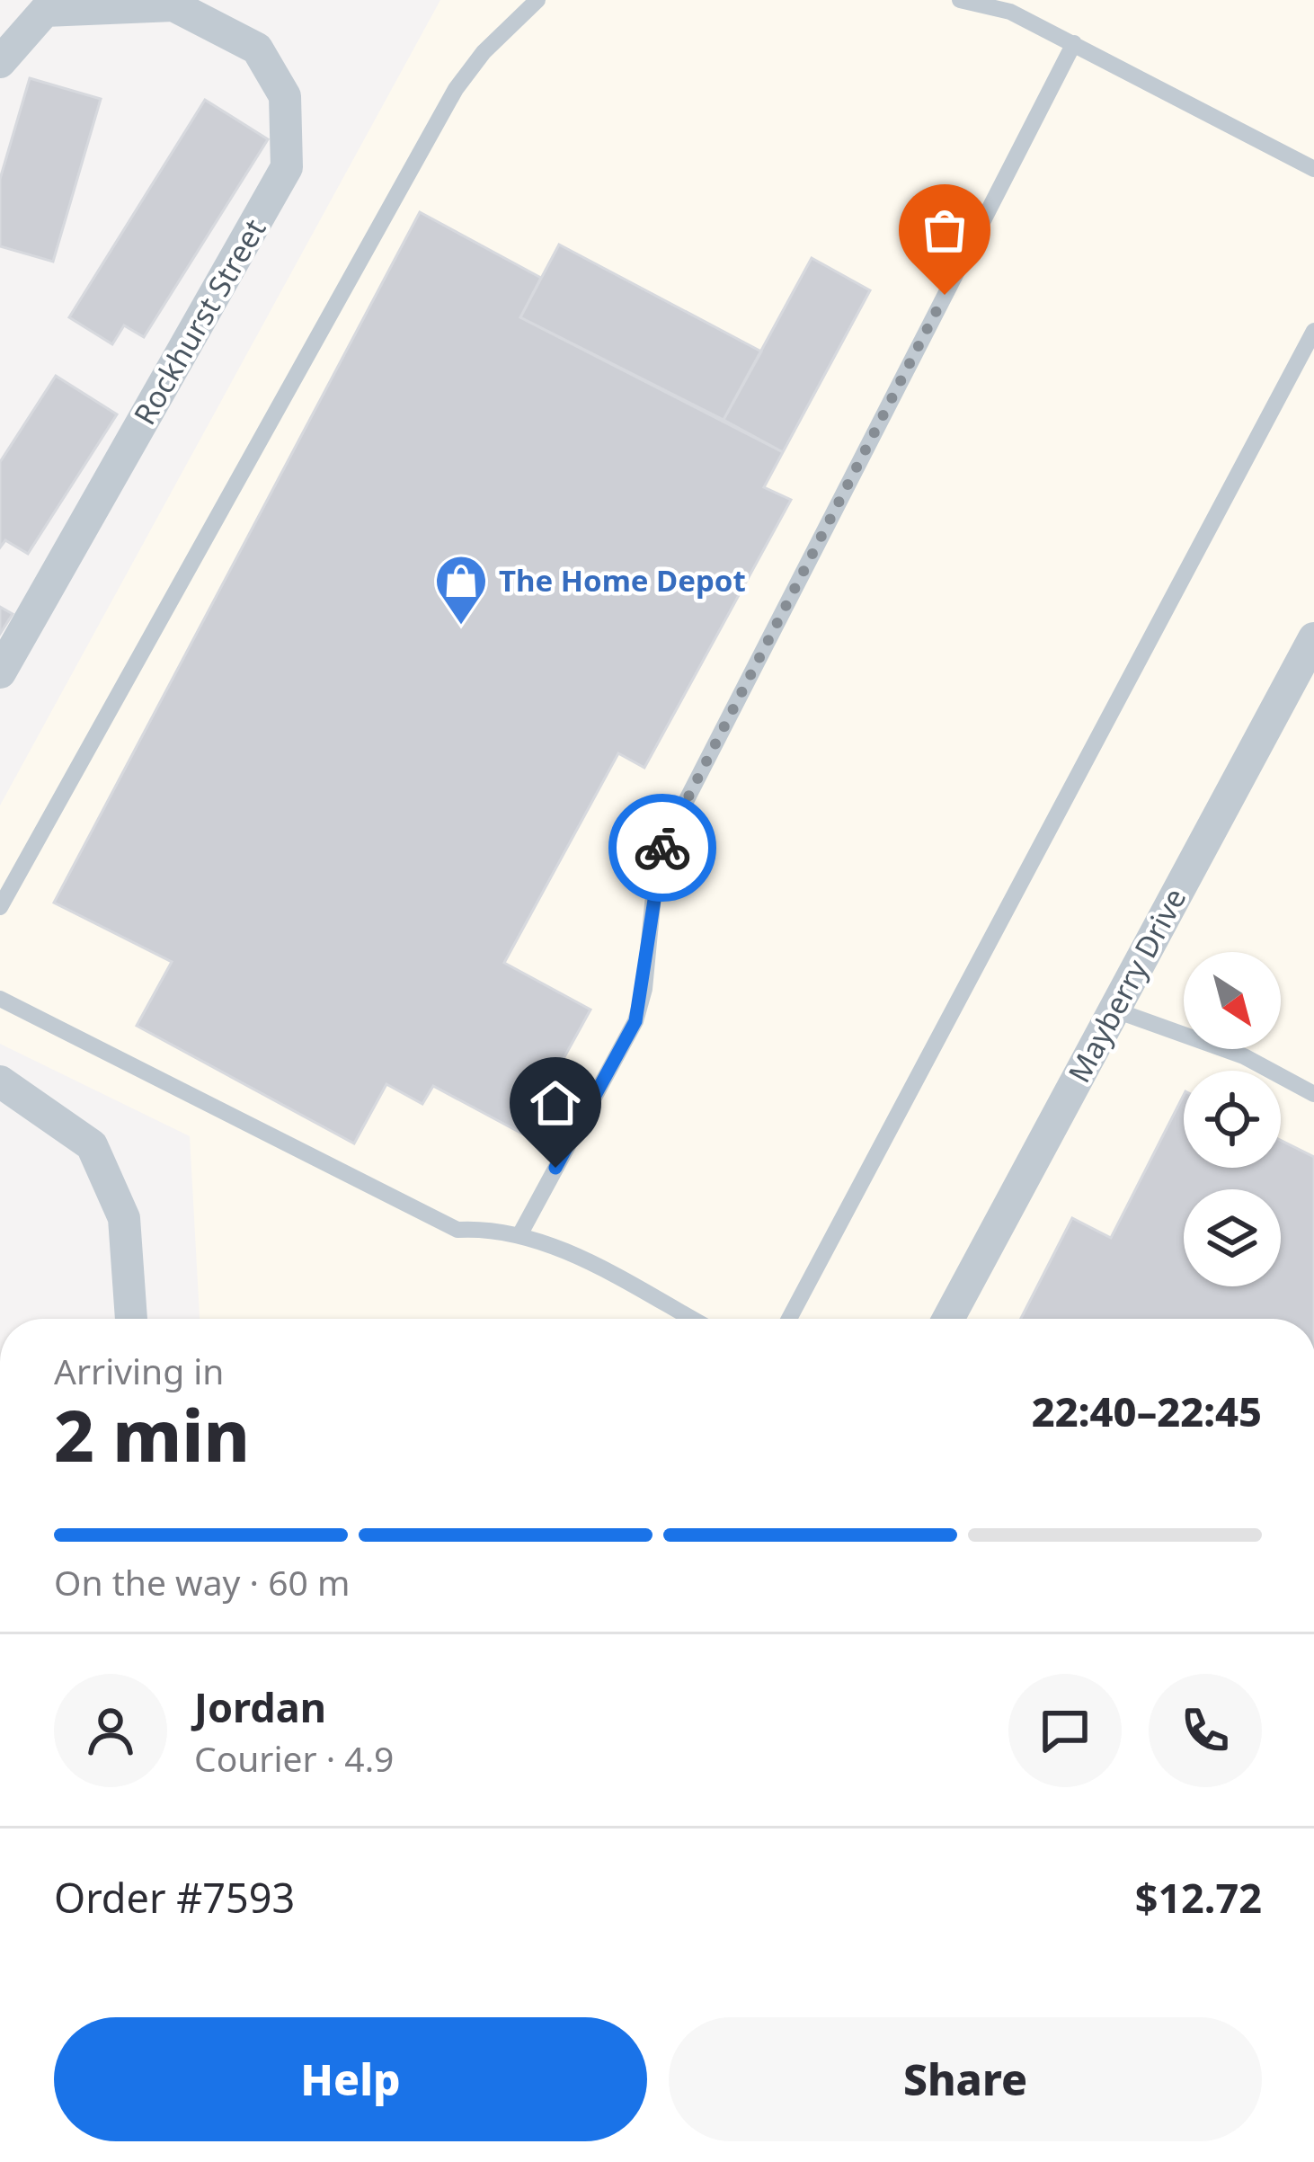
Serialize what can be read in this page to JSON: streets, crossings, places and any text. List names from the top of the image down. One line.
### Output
{"streets":{"street":["Rockhurst Street","Mayberry Drive"]},"places":{"shop":["The Home Depot"]},"north":"bottom right","page":{"heading":["2 min","Arriving in","22:40–22:45"],"panel":["Jordan","Courier · 4.9","Order #7593","$12.72"],"bar":"On the way · 60 m","buttons":["Help","Share"]}}
